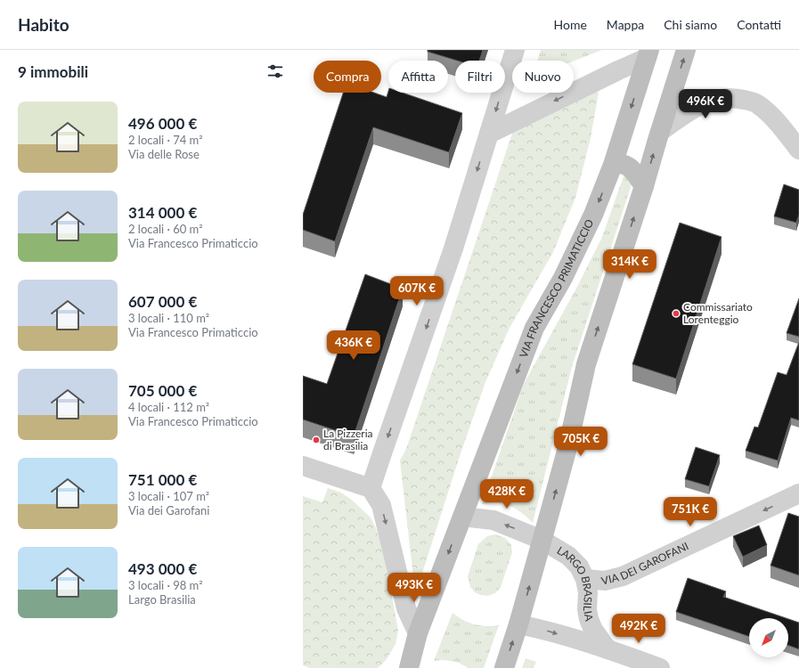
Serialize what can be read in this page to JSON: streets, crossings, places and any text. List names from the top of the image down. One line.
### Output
{"streets":{"street":["VIA FRANCESCO PRIMATICCIO","VIA DEI GAROFANI","LARGO BRASILIA"]},"crossings":[["VIA FRANCESCO PRIMATICCIO","LARGO BRASILIA"],["VIA DEI GAROFANI","LARGO BRASILIA"]],"one_way":["VIA DEI GAROFANI"],"places":["Commissariato Lorenteggio","La Pizzeria di Brasilia"],"north":"bottom left","page":{"header":"Habito","nav":["Home","Mappa","Chi siamo","Contatti"],"heading":"9 immobili","chip":["Compra","Affitta","Filtri","Nuovo"],"price":["496K €","314K €","607K €","436K €","705K €","428K €","751K €","493K €","492K €"],"list":[{"name":"496 000 €","note":"2 locali · 74 m² · Via delle Rose"},{"name":"314 000 €","note":"2 locali · 60 m² · Via Francesco Primaticcio"},{"name":"607 000 €","note":"3 locali · 110 m² · Via Francesco Primaticcio"},{"name":"705 000 €","note":"4 locali · 112 m² · Via Francesco Primaticcio"},{"name":"751 000 €","note":"3 locali · 107 m² · Via dei Garofani"},{"name":"493 000 €","note":"3 locali · 98 m² · Largo Brasilia"}]}}
